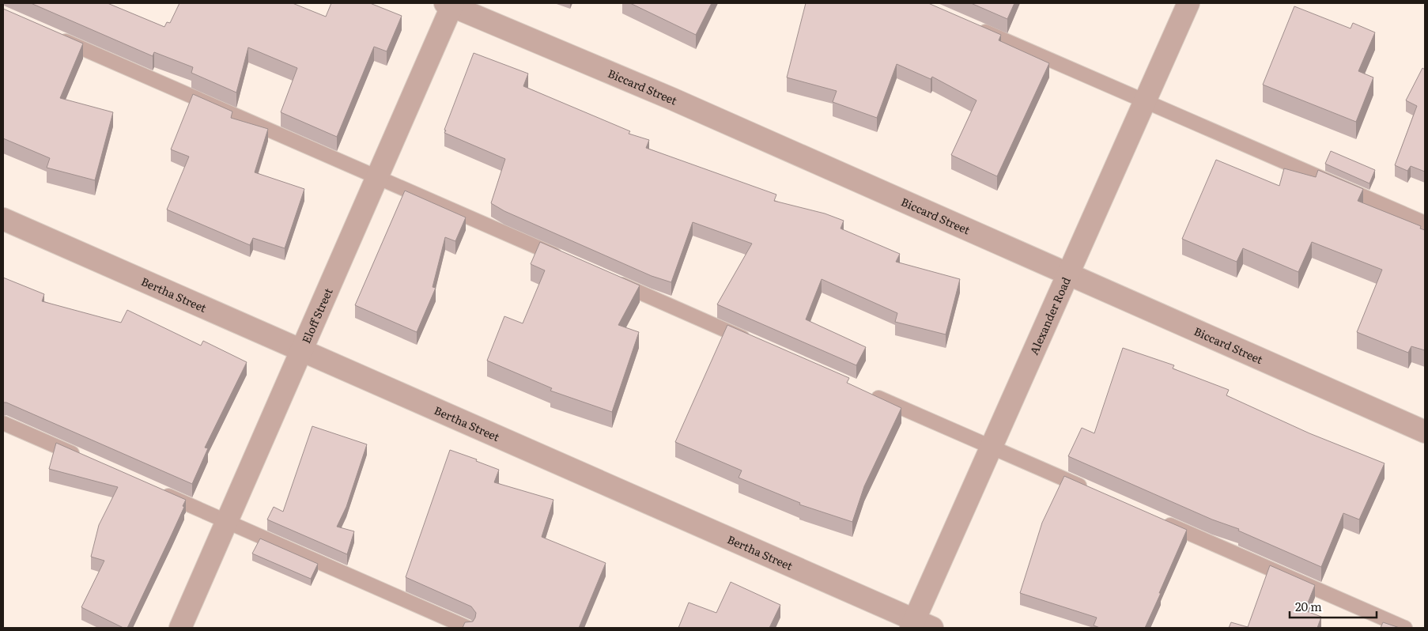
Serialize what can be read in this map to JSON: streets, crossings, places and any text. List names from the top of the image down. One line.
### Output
{"streets":{"street":["Biccard Street","Bertha Street","Eloff Street","Alexander Road"]},"crossings":[["Biccard Street","Eloff Street"],["Biccard Street","Alexander Road"],["Bertha Street","Eloff Street"],["Bertha Street","Alexander Road"]],"scale_bar":"20 m"}
